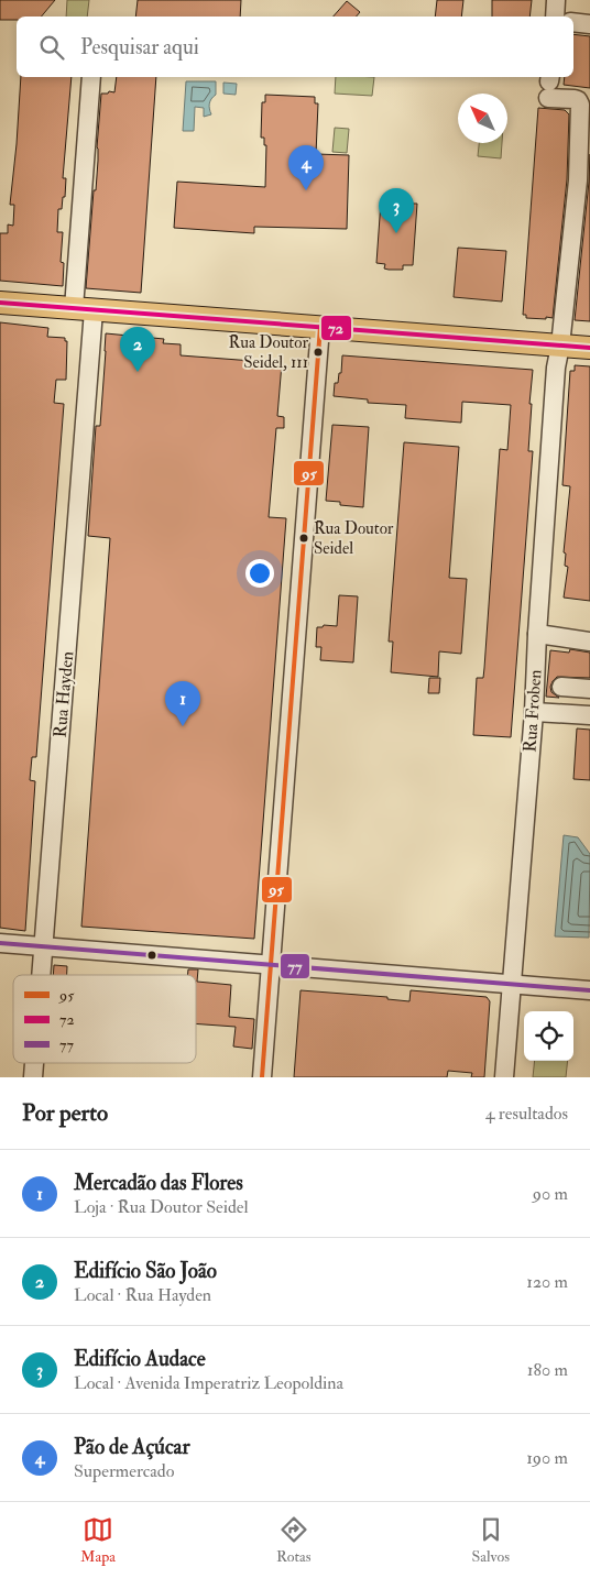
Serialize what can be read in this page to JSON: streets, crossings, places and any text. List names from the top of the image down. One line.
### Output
{"streets":{"street":["Rua Hayden","Rua Froben"]},"places":["Rua Doutor Seidel, 111","Rua Doutor Seidel"],"lines":["transit line 72","transit line 95","transit line 77"],"legend":["95","72","77"],"north":"top left","page":{"search":"Pesquisar aqui","pins":["4","3","2","1"],"heading":["Por perto","4 resultados"],"list":[{"mark":"1","name":"Mercadão das Flores","note":"Loja · Rua Doutor Seidel","value":"90 m"},{"mark":"2","name":"Edifício São João","note":"Local · Rua Hayden","value":"120 m"},{"mark":"3","name":"Edifício Audace","note":"Local · Avenida Imperatriz Leopoldina","value":"180 m"},{"mark":"4","name":"Pão de Açúcar","note":"Supermercado","value":"190 m"}],"nav":["Mapa","Rotas","Salvos"]}}
